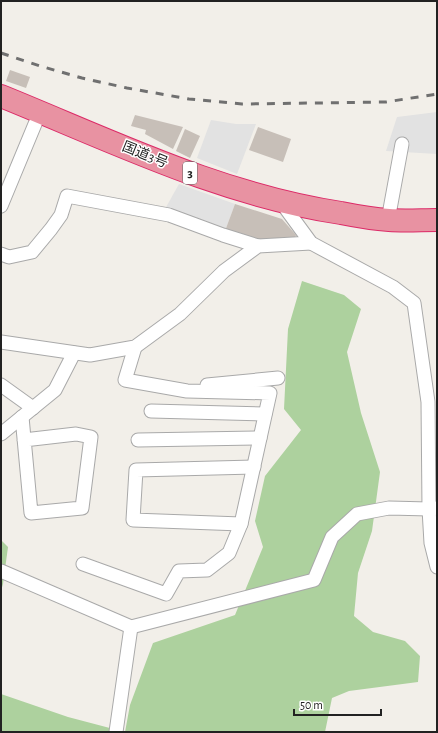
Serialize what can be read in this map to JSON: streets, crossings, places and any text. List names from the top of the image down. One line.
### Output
{"streets":{"highway":["国道3号","3"]},"scale_bar":"50 m"}
